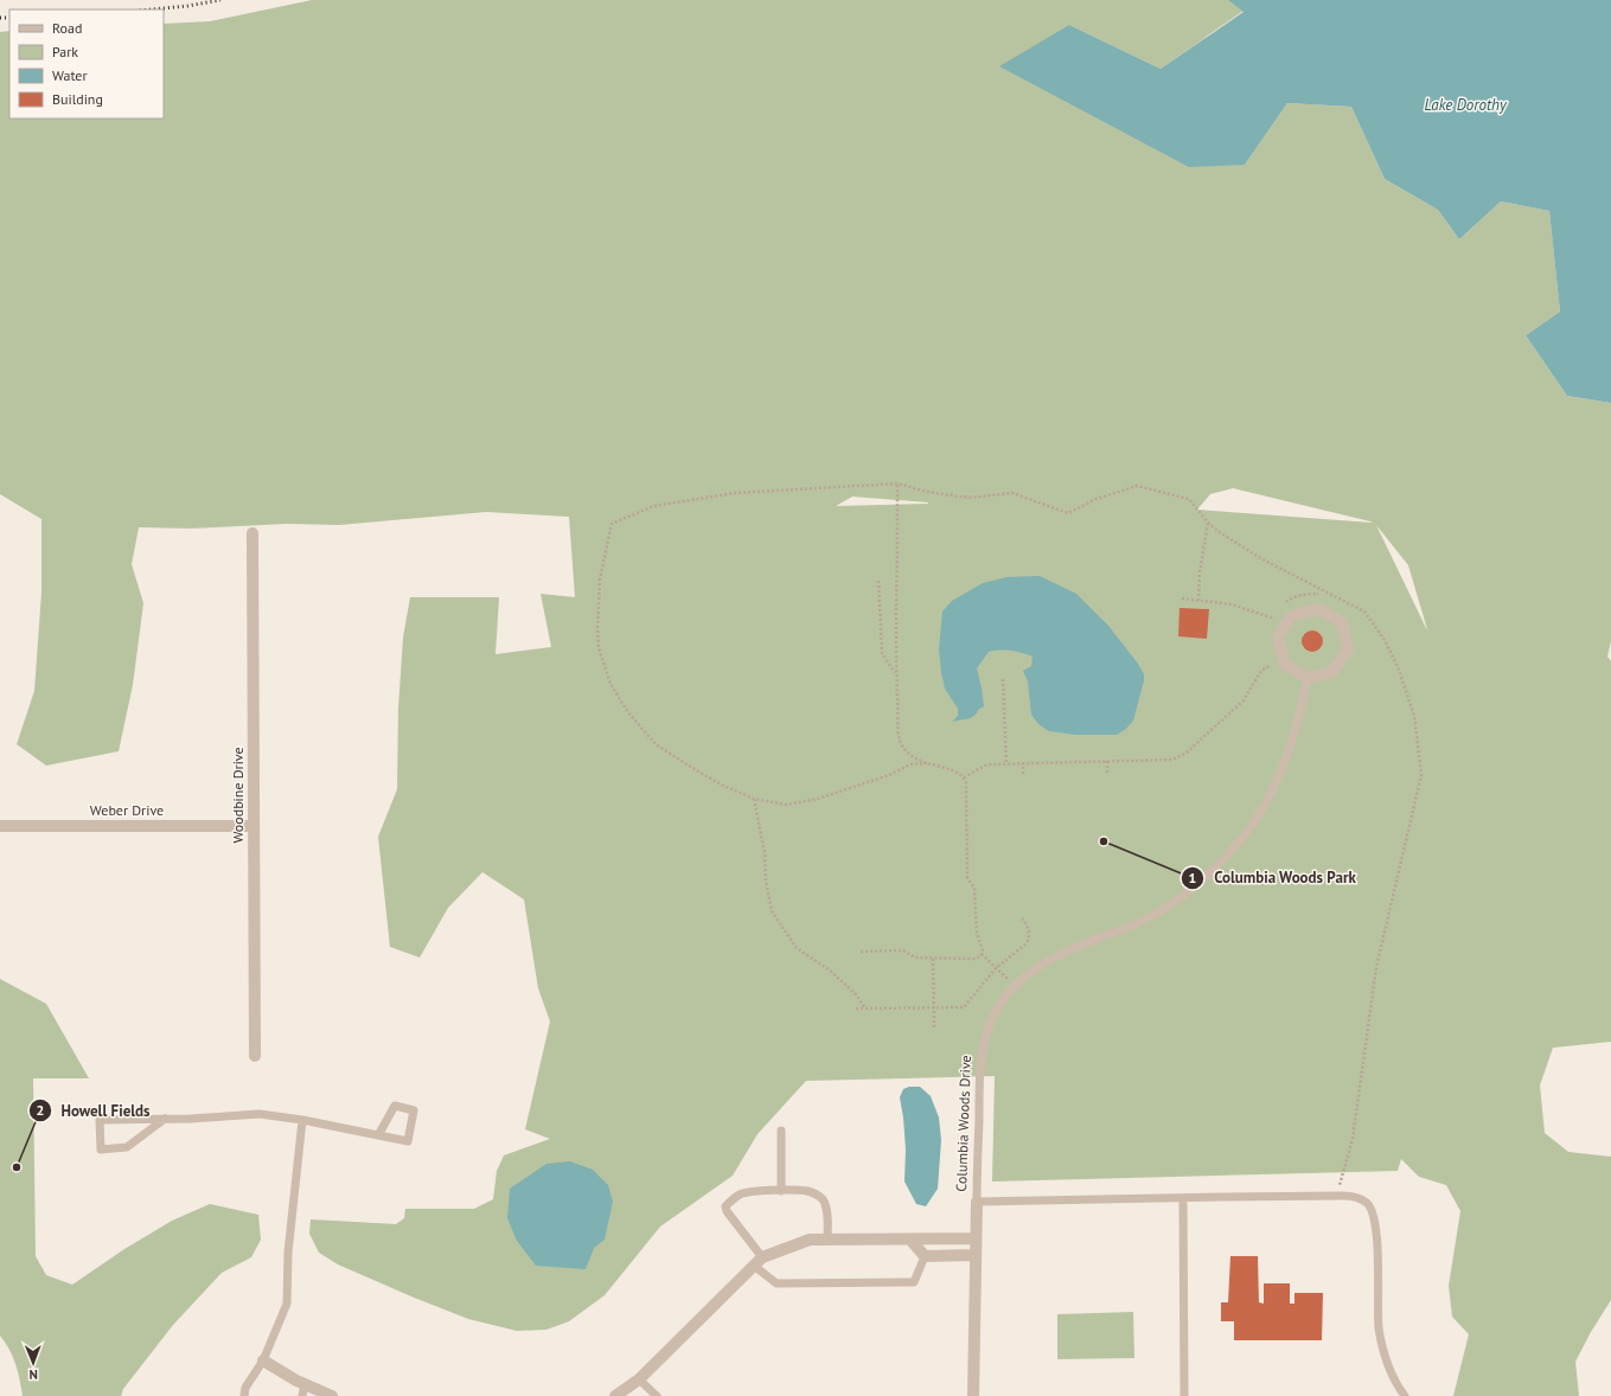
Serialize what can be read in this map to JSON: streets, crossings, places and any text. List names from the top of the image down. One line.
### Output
{"streets":{"street":["Woodbine Drive","Weber Drive","Columbia Woods Drive"]},"crossings":[["Woodbine Drive","Weber Drive"]],"water":["Lake Dorothy"],"places":["Columbia Woods Park","Howell Fields"],"legend":["Road","Park","Water","Building"],"north":"bottom"}
